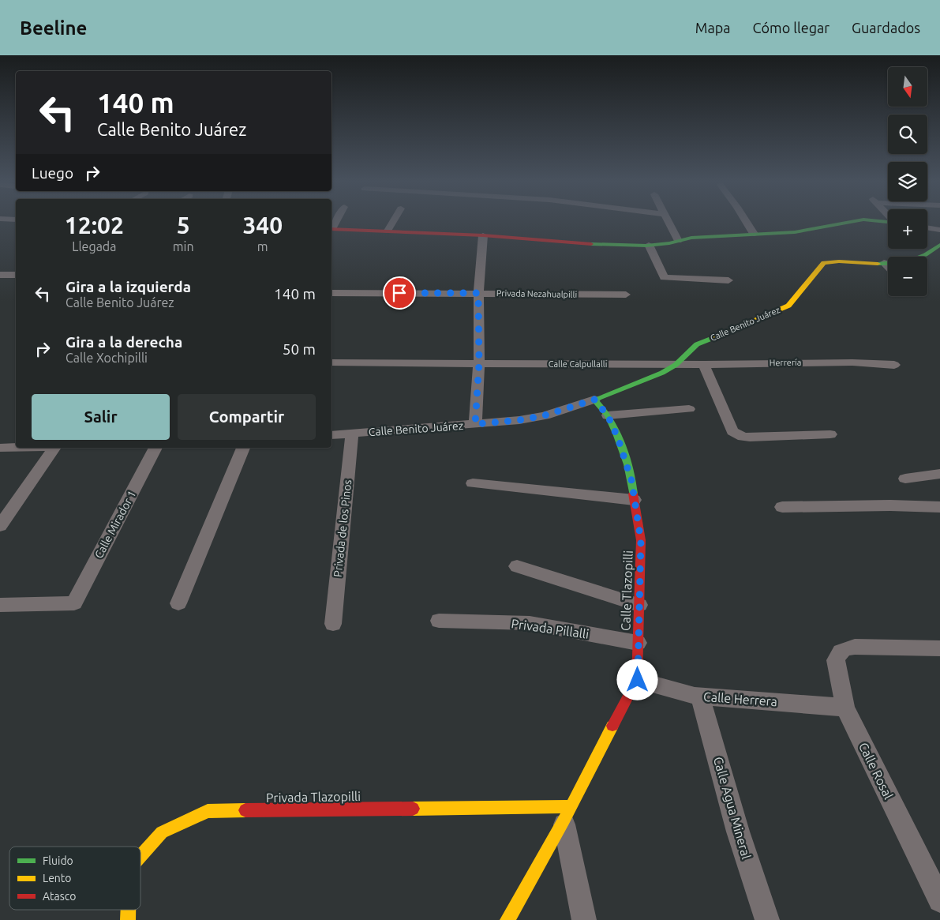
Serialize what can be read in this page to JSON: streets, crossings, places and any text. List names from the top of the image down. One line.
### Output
{"streets":{"street":["Privada Nezahualpilli","Calle Benito Juárez","Herrería","Calle Calpullalli","Calle Mirador 1","Privada de los Pinos","Calle Tlazopilli","Privada Pillalli","Calle Herrera","Calle Rosal","Privada Tlazopilli","Calle Agua Mineral"]},"crossings":[["Calle Benito Juárez","Herrería"],["Calle Benito Juárez","Calle Calpullalli"],["Calle Benito Juárez","Privada de los Pinos"],["Calle Benito Juárez","Calle Tlazopilli"],["Herrería","Calle Calpullalli"],["Calle Tlazopilli","Privada Pillalli"],["Calle Tlazopilli","Calle Herrera"],["Calle Tlazopilli","Privada Tlazopilli"],["Calle Herrera","Calle Rosal"],["Calle Herrera","Calle Agua Mineral"]],"legend":["Fluido","Lento","Atasco"],"north":"bottom","page":{"header":"Beeline","nav":["Mapa","Cómo llegar","Guardados"],"map_buttons":["+","−"],"turn":["140 m","Calle Benito Juárez"],"then":"Luego","eta":["12:02","Llegada","5","min","340","m"],"list":[{"name":"Gira a la izquierda","note":"Calle Benito Juárez","value":"140 m"},{"name":"Gira a la derecha","note":"Calle Xochipilli","value":"50 m"}],"buttons":["Salir","Compartir"]}}
